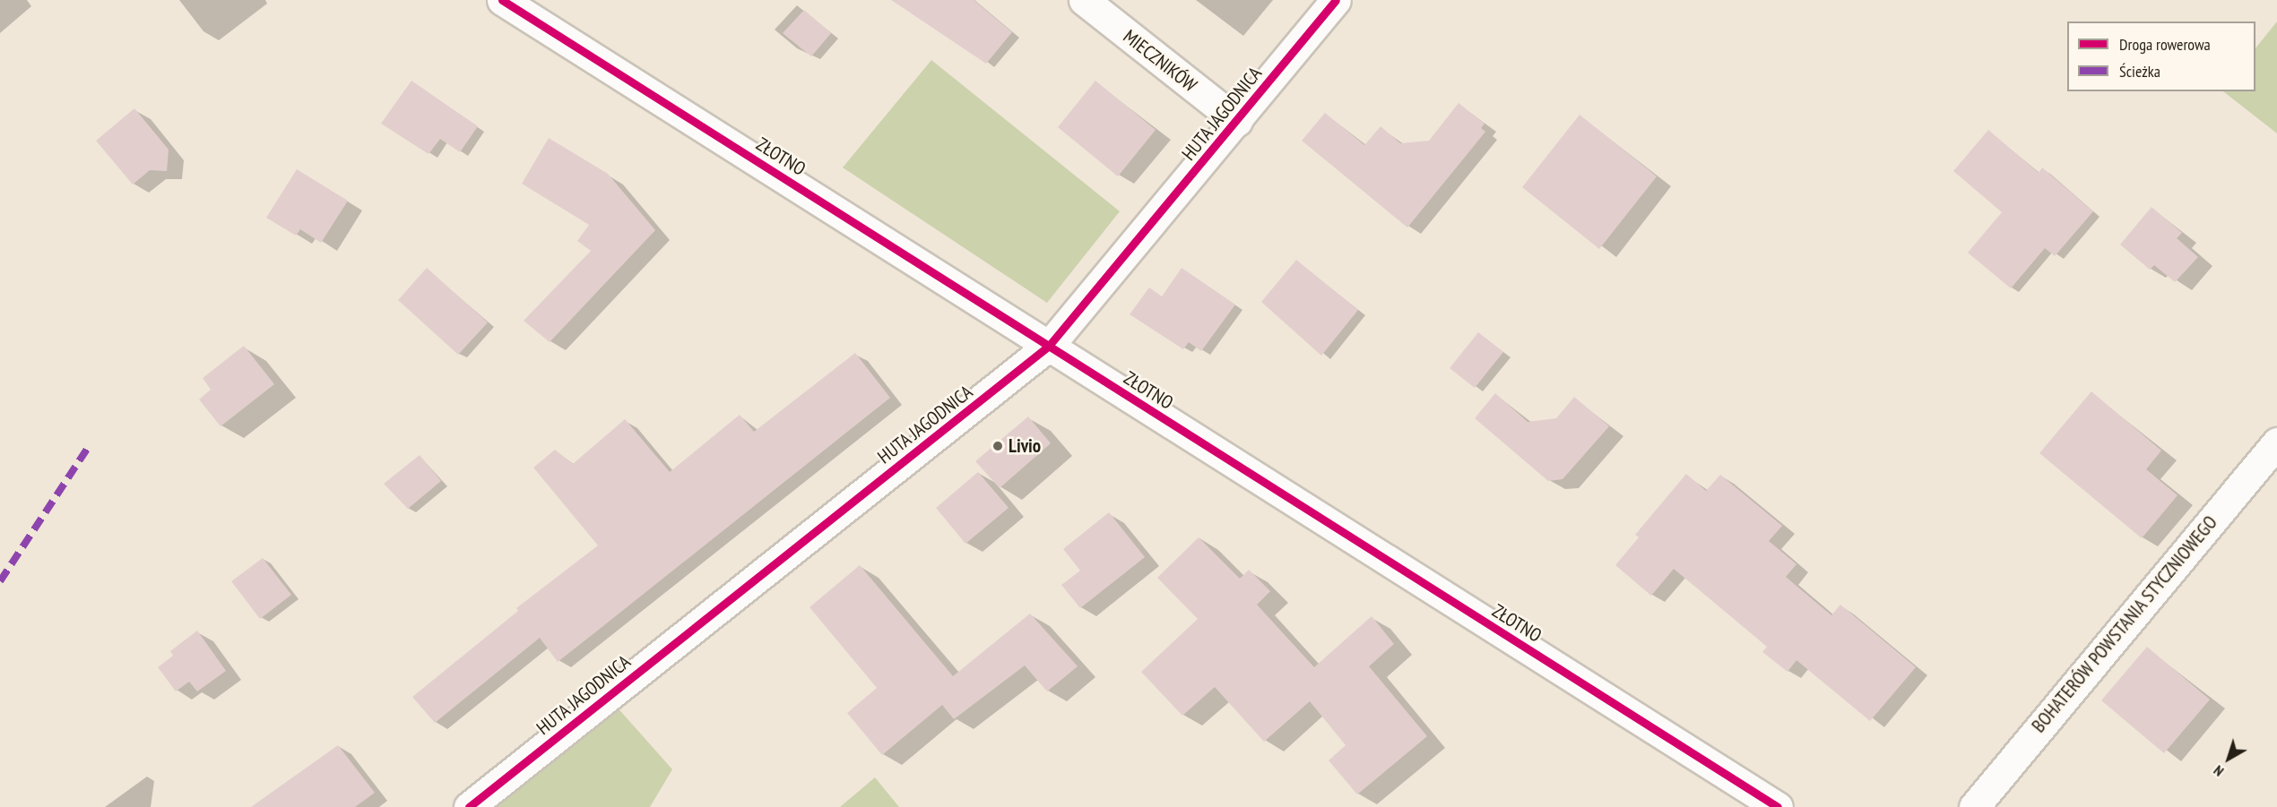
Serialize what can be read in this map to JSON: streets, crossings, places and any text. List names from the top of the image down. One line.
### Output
{"streets":{"street":["MIECZNIKÓW","HUTA JAGODNICA","ZŁOTNO","BOHATERÓW POWSTANIA STYCZNIOWEGO"]},"crossings":[["MIECZNIKÓW","HUTA JAGODNICA"],["HUTA JAGODNICA","ZŁOTNO"]],"places":["Livio"],"legend":["Droga rowerowa","Ścieżka"],"north":"bottom left"}
